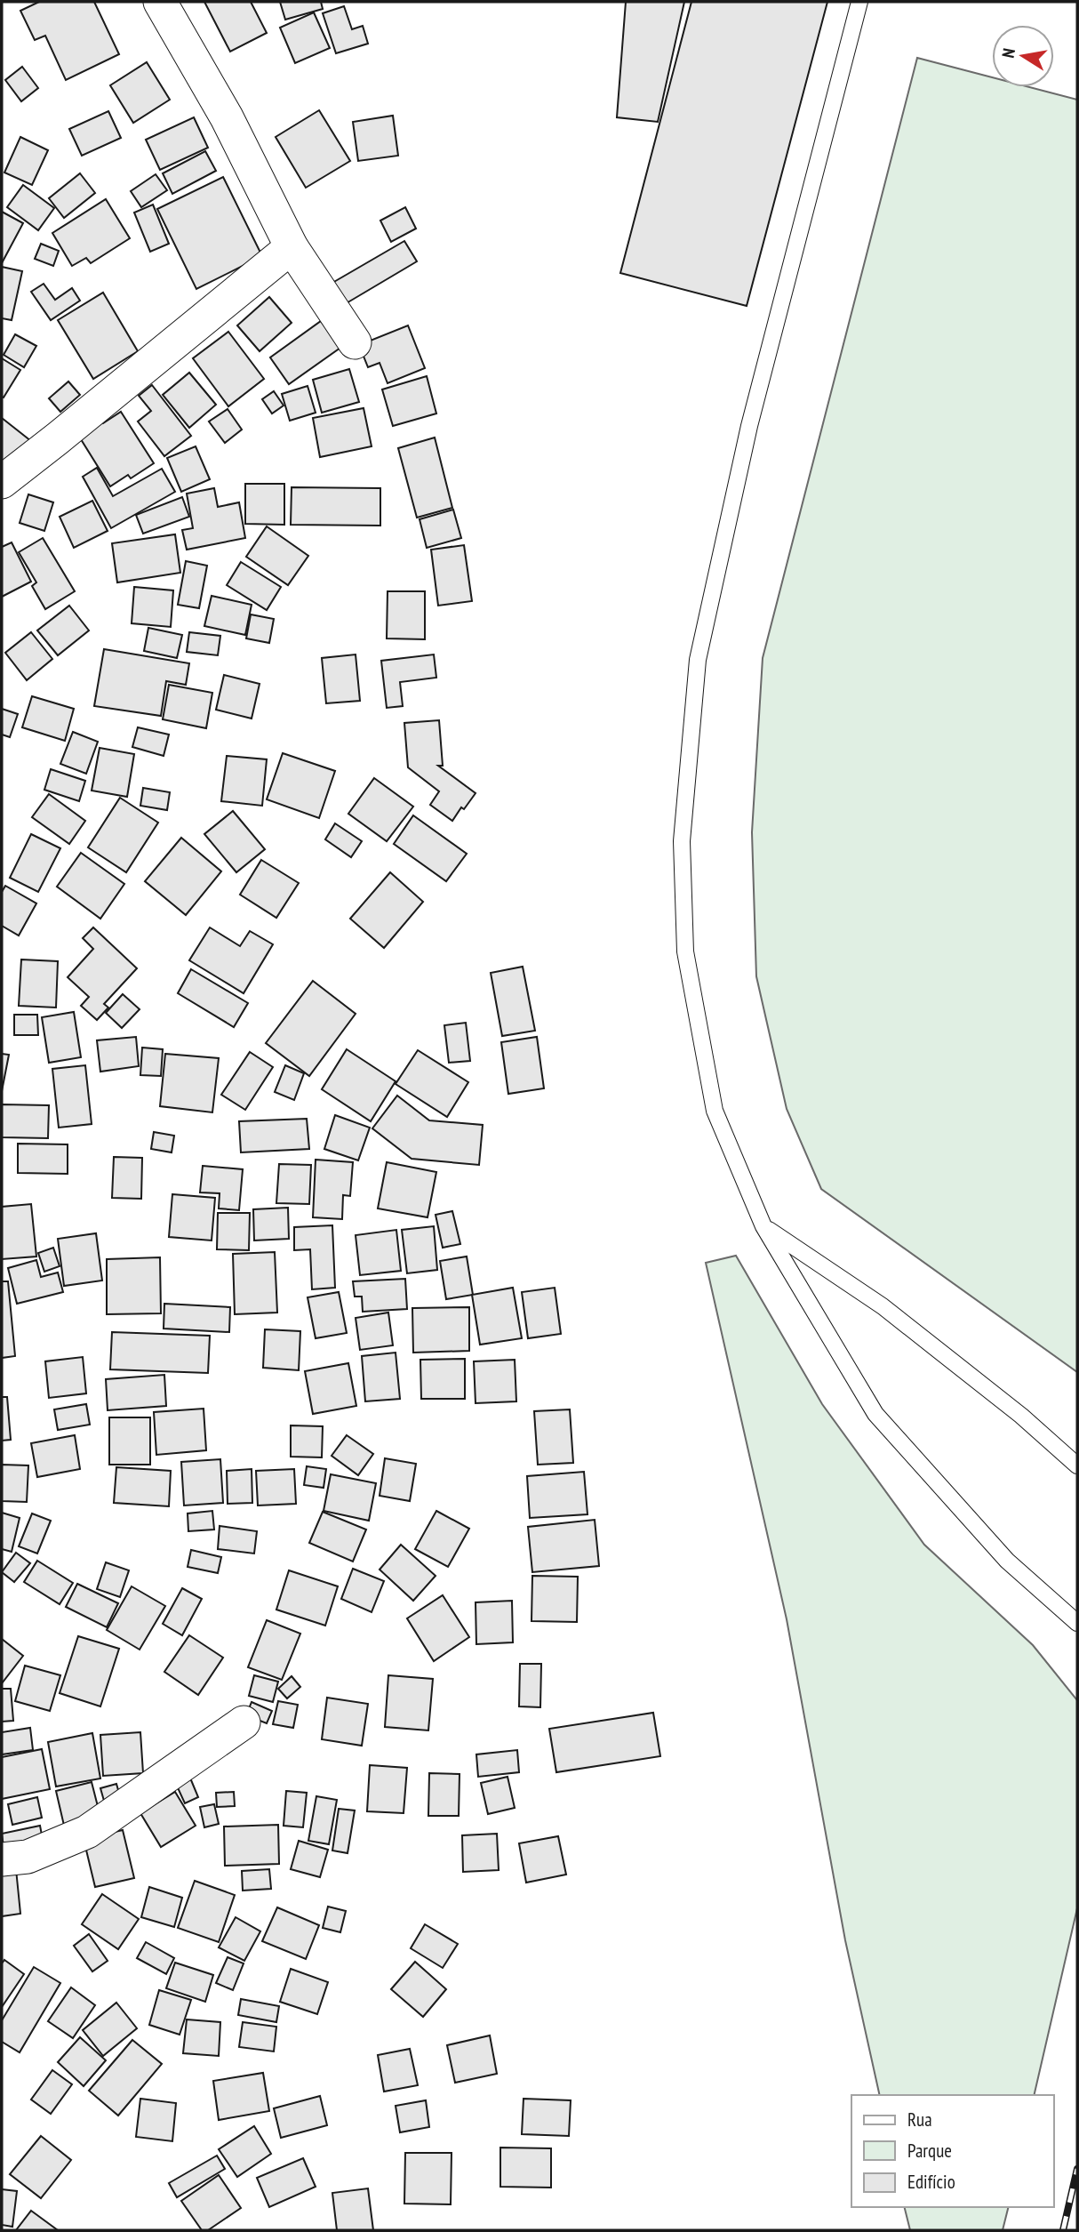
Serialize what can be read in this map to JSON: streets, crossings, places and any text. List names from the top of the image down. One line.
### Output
{"legend":["Rua","Parque","Edifício"],"north":"left"}
